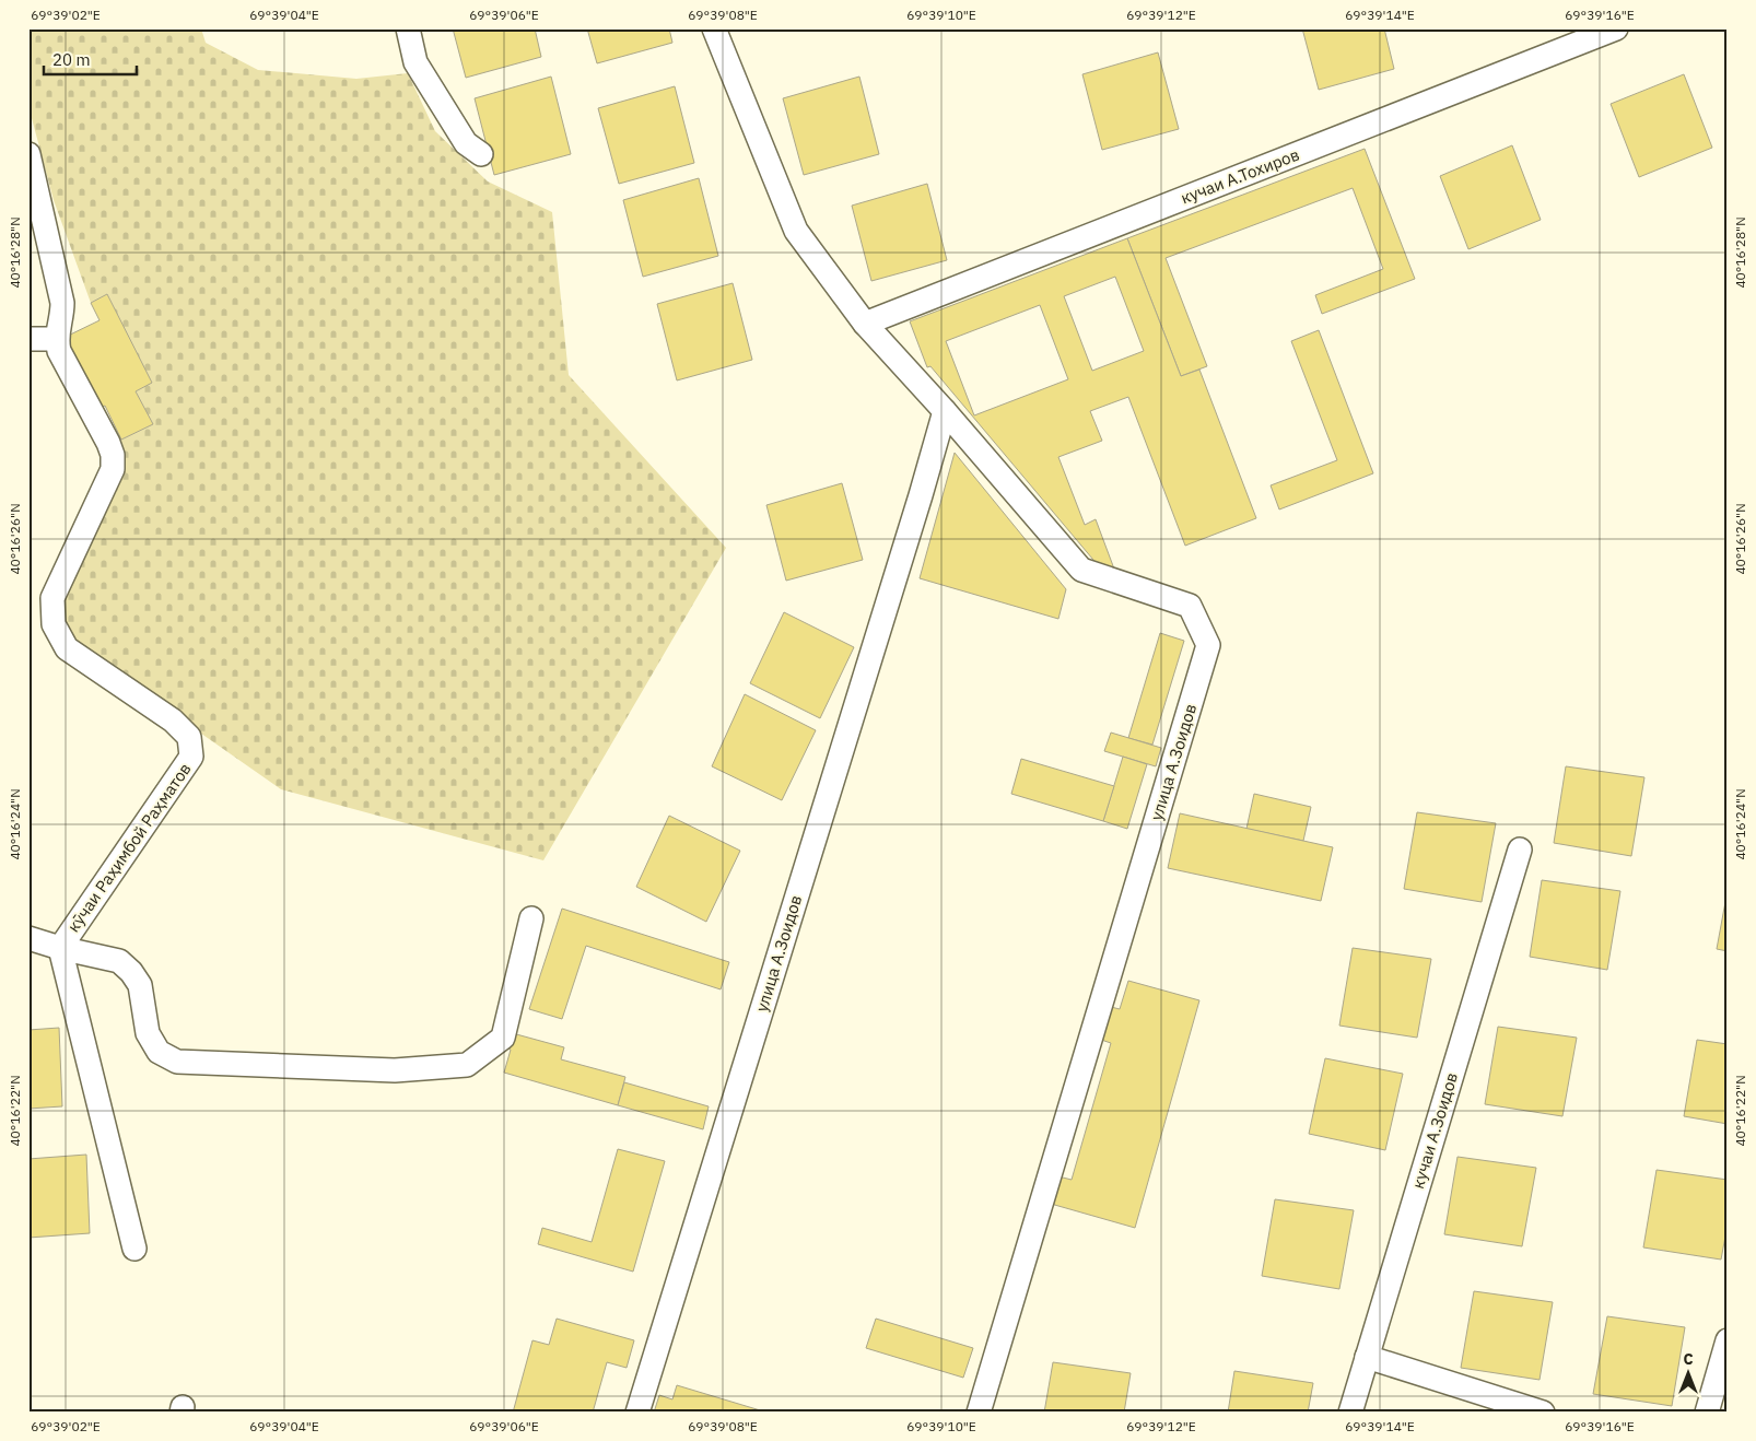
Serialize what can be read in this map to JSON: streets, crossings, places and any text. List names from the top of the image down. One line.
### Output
{"streets":{"street":["кучаи А.Тохиров","улица А.Зоидов","кӯчаи Раҳимбой Раҳматов","кучаи А.Зоидов"]},"scale_bar":"20 m","north":"top","coordinates":["69°39'02\"E","69°39'04\"E","69°39'06\"E","69°39'08\"E","69°39'10\"E","69°39'12\"E","69°39'14\"E","69°39'16\"E","40°16'28\"N","40°16'26\"N","40°16'24\"N","40°16'22\"N"]}
